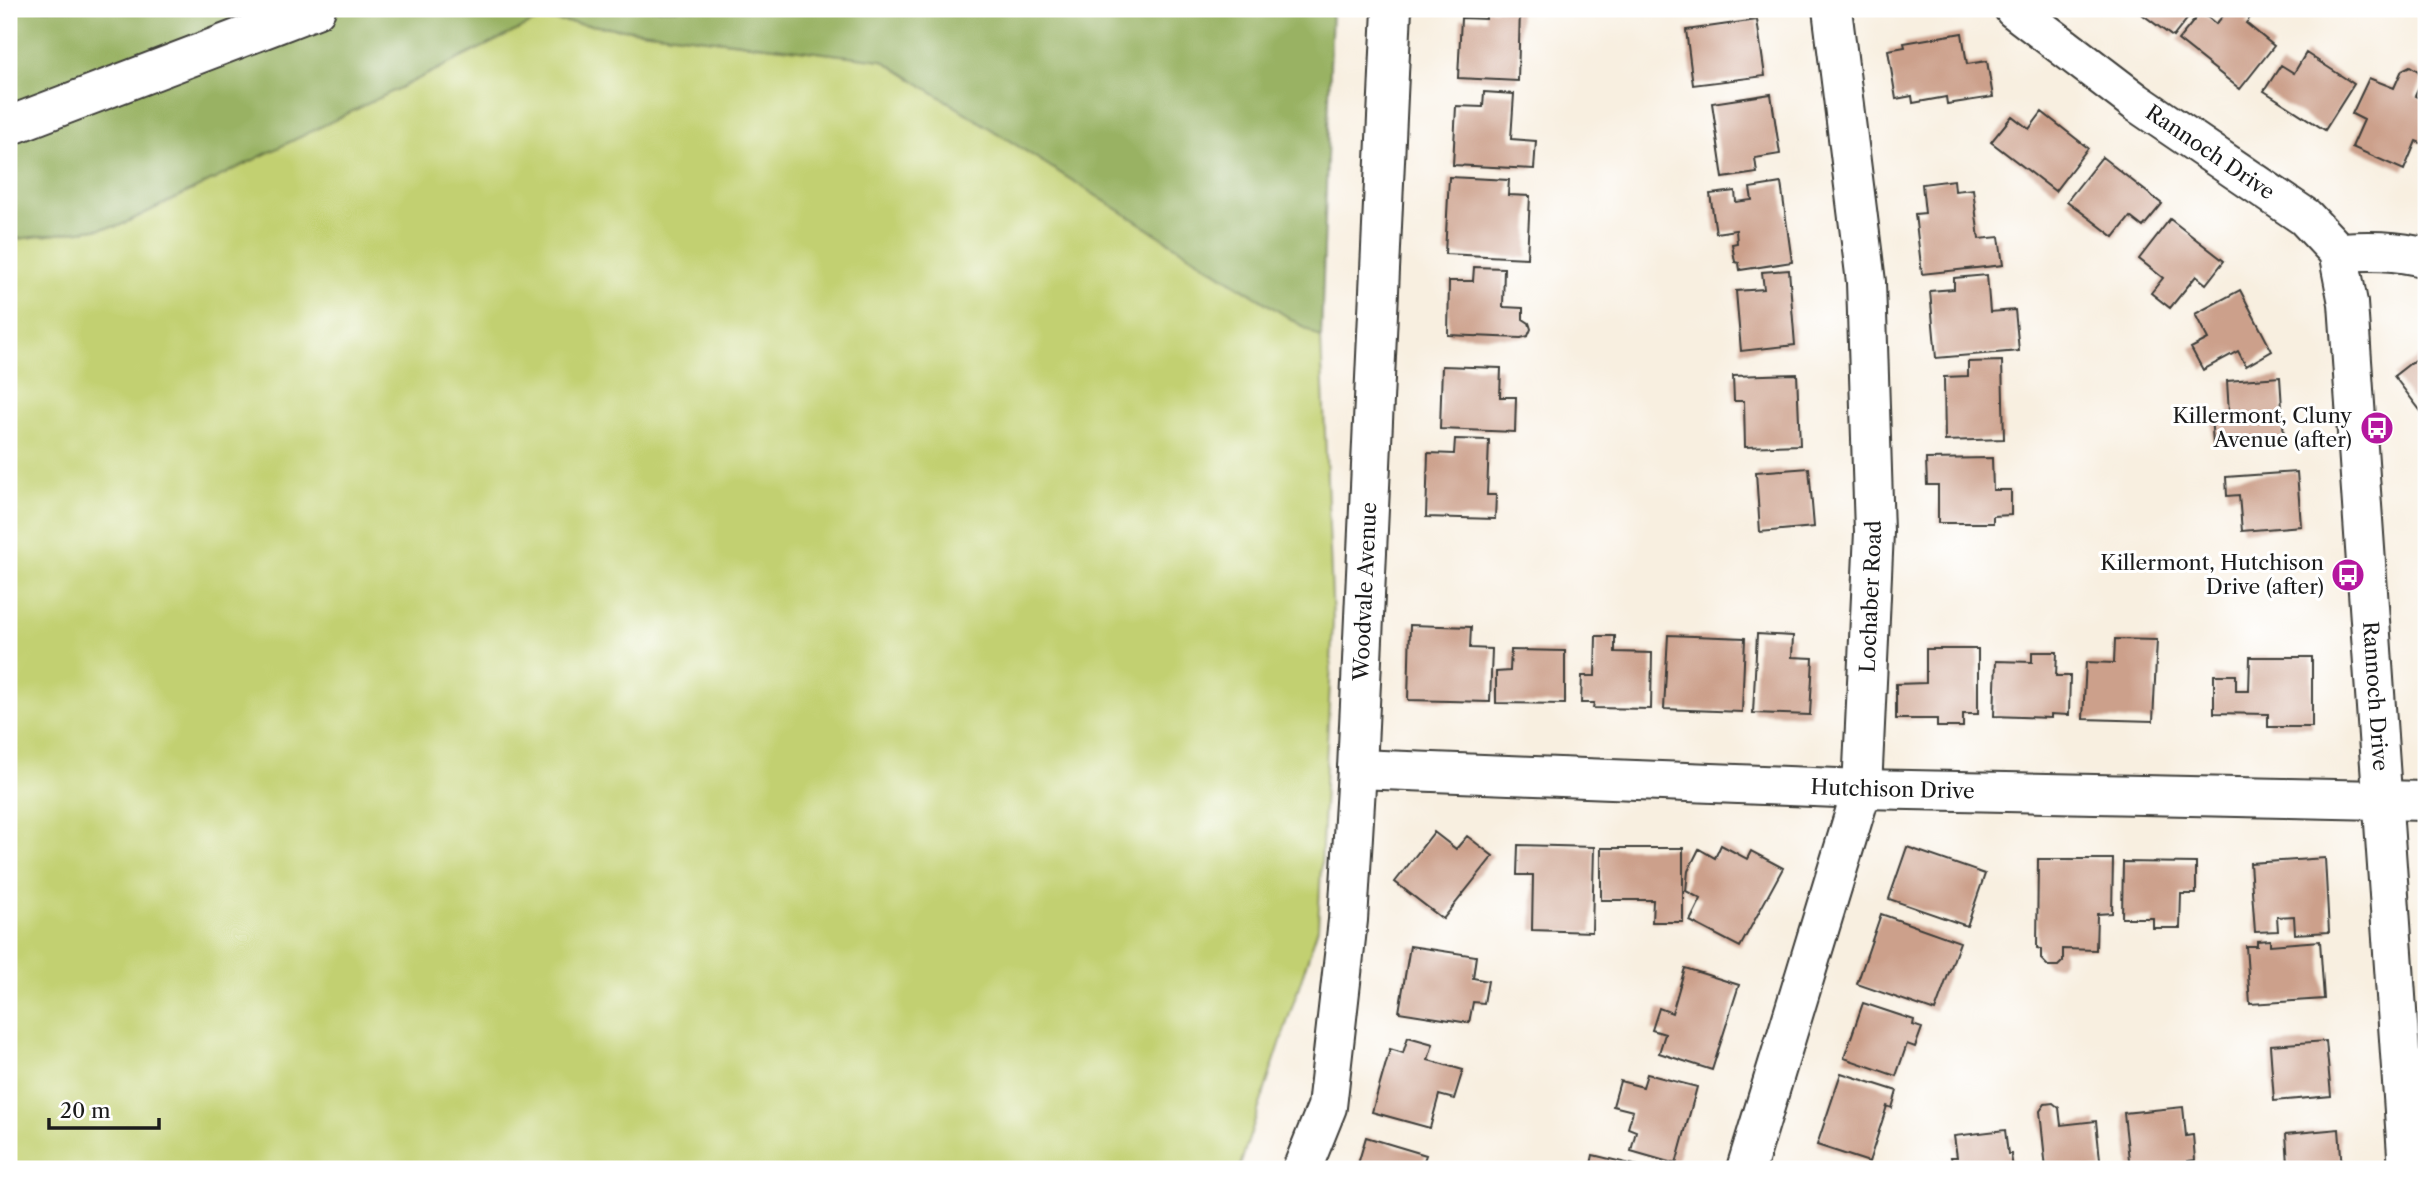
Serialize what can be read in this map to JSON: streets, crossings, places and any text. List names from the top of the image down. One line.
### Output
{"streets":{"street":["Rannoch Drive","Woodvale Avenue","Lochaber Road","Hutchison Drive"]},"crossings":[["Rannoch Drive","Hutchison Drive"],["Woodvale Avenue","Hutchison Drive"],["Lochaber Road","Hutchison Drive"]],"places":{"bus stop":["Killermont, Cluny Avenue (after)","Killermont, Hutchison Drive (after)"]},"scale_bar":"20 m"}
